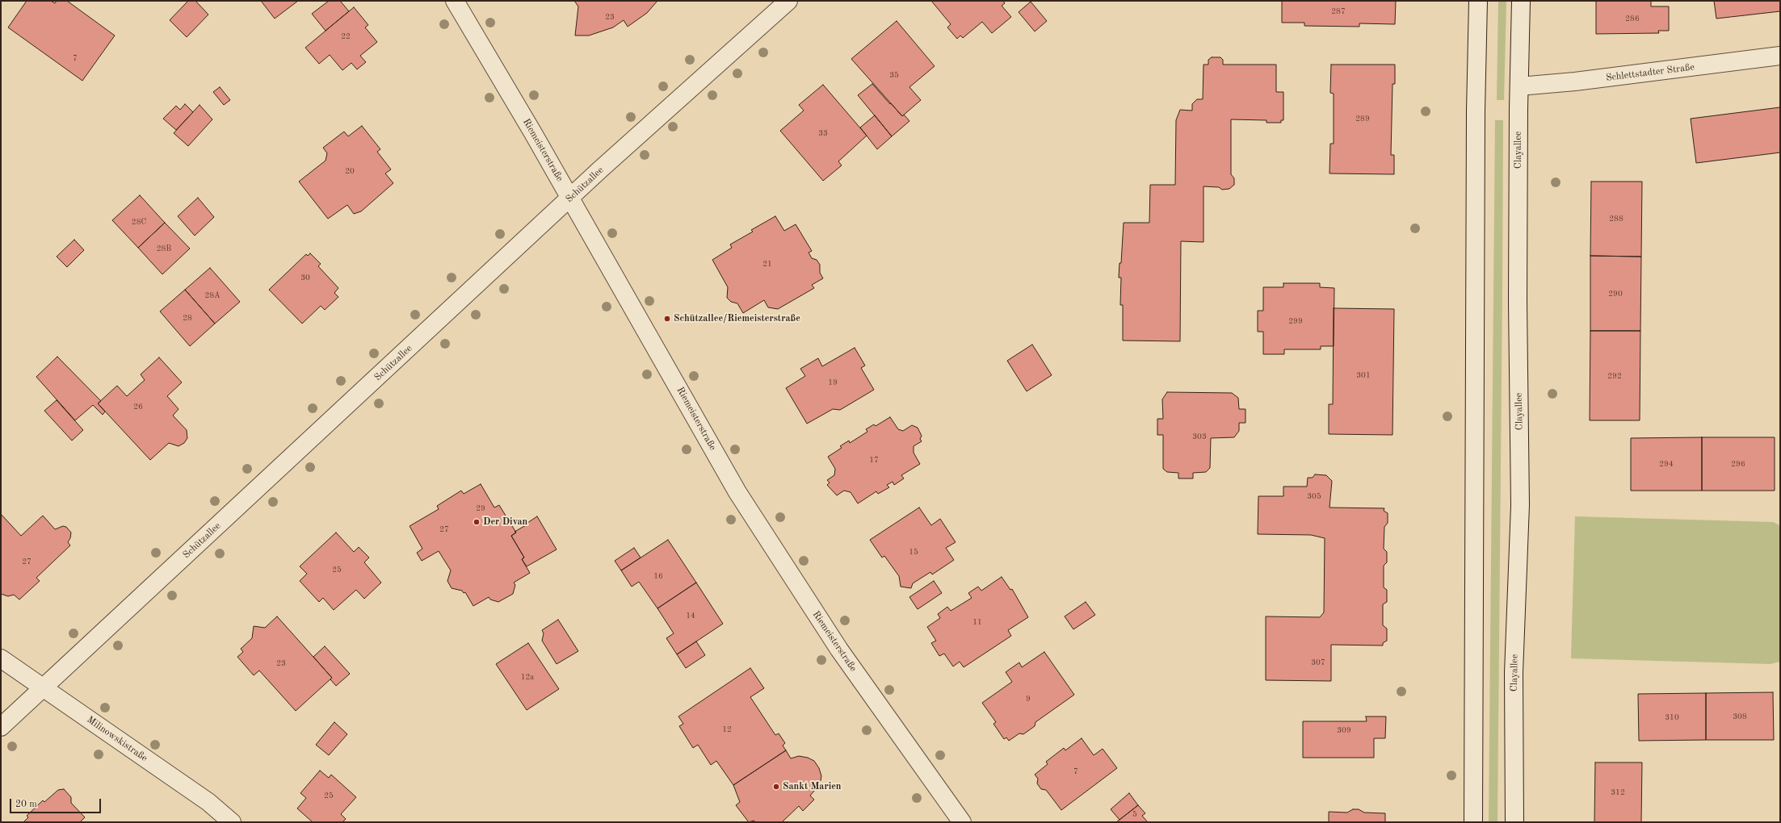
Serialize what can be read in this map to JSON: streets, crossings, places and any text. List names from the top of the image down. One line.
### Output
{"streets":{"street":["Schlettstadter Straße","Riemeisterstraße","Clayallee","Schützallee","Milinowskistraße"]},"crossings":[["Schlettstadter Straße","Clayallee"],["Riemeisterstraße","Schützallee"],["Schützallee","Milinowskistraße"]],"places":["Schützallee/Riemeisterstraße","Der Divan","Sankt Marien"],"house_numbers":["287","23","286","22","7","35","289","33","20","288","28C","28B","21","30","290","28A","28","299","301","292","19","26","303","17","294","296","305","29","27","15","27","25","16","14","11","307","23","12a","9","308","310","12","309","7","312","25","5"],"scale_bar":"20 m"}
